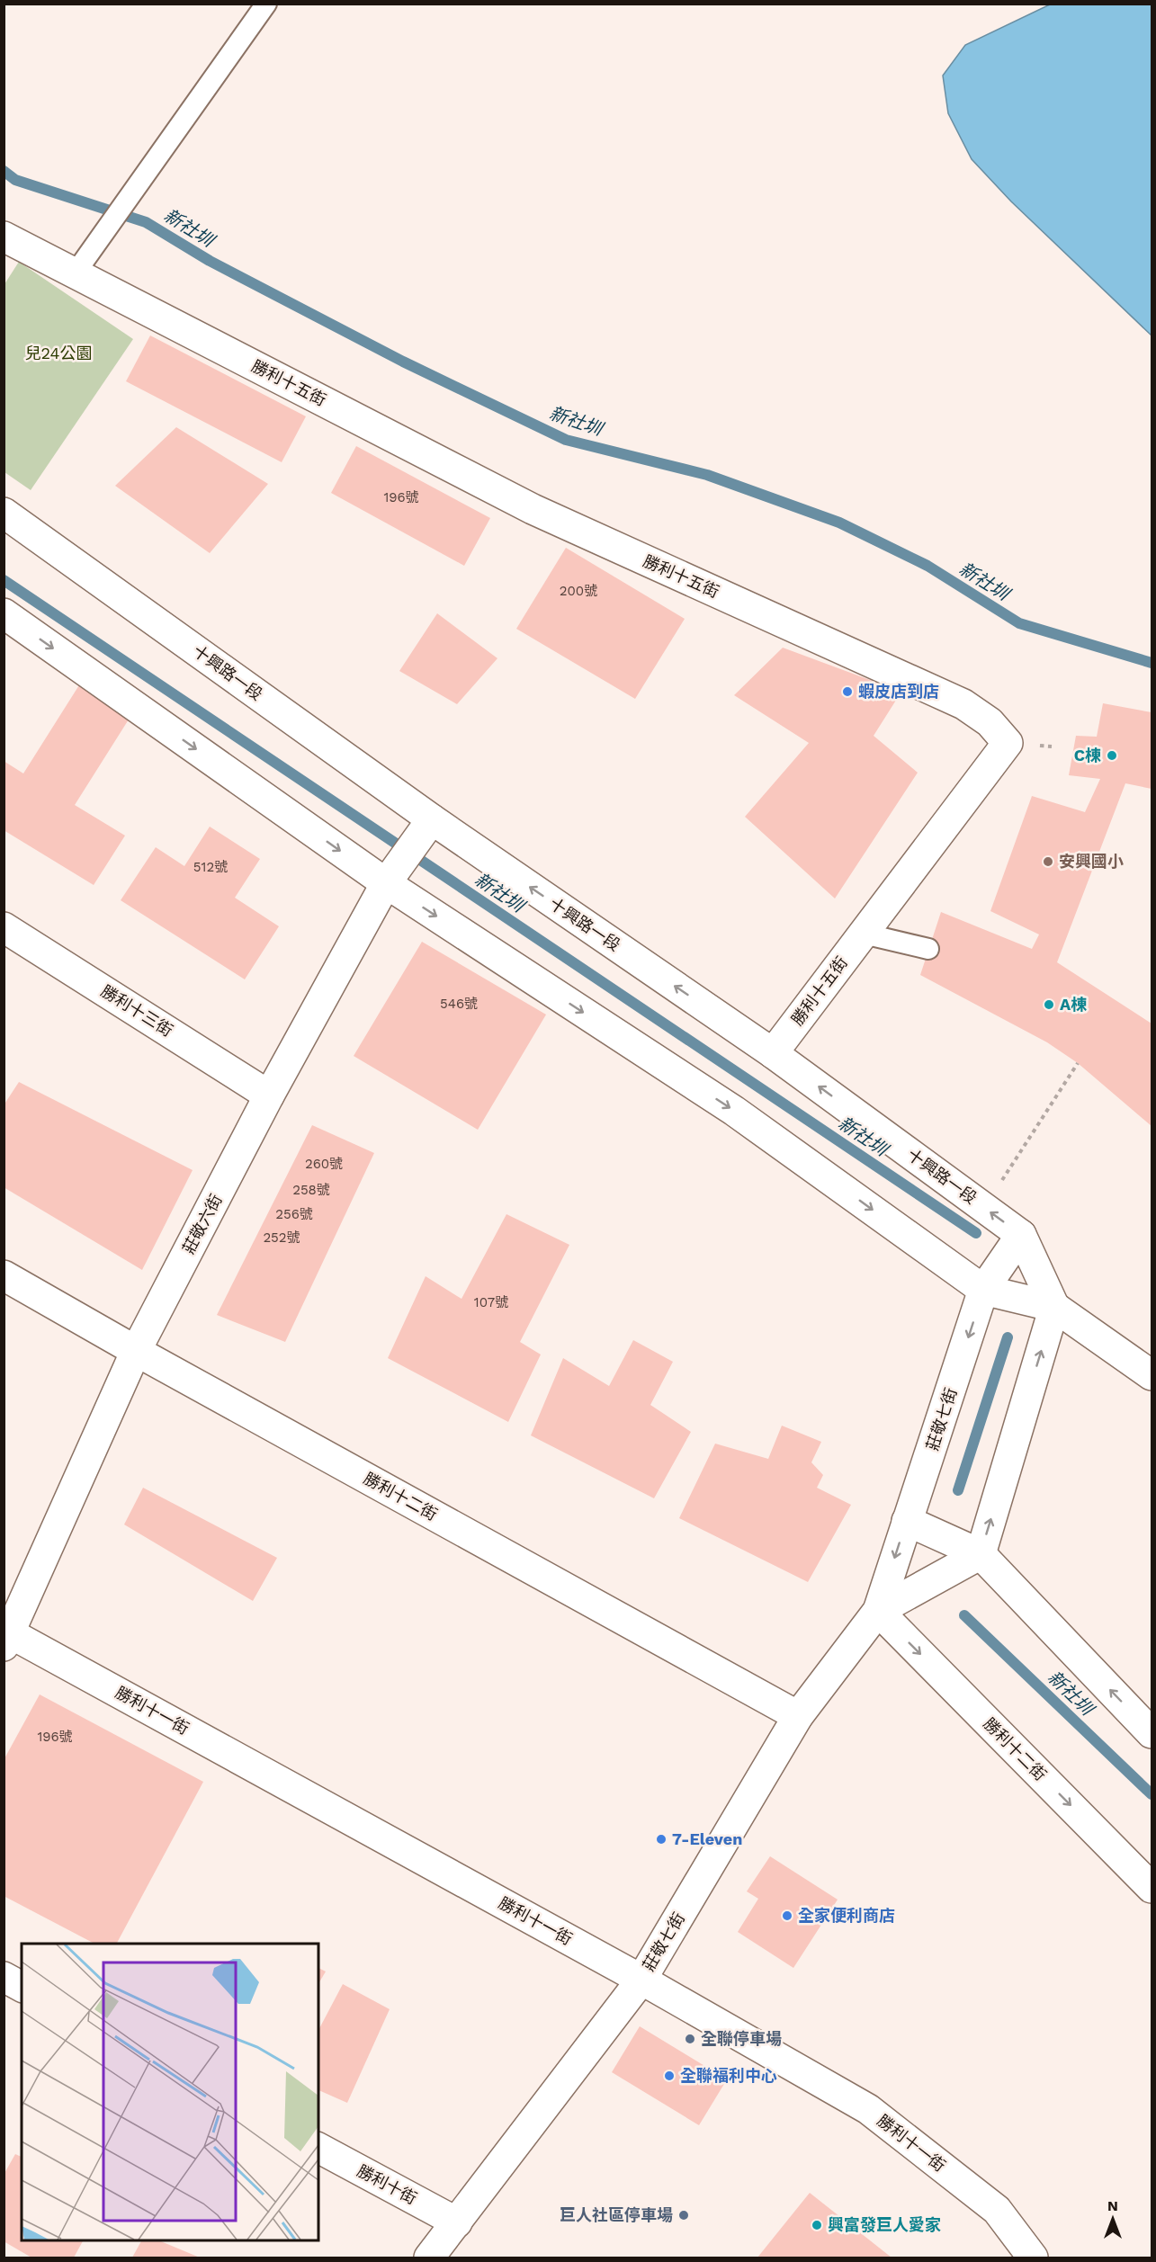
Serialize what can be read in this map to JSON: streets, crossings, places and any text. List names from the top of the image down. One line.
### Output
{"streets":{"street":["勝利十五街","十興路一段","勝利十三街","莊敬六街","莊敬七街","勝利十二街","勝利十一街","勝利十街"]},"crossings":[["勝利十五街","十興路一段"],["十興路一段","莊敬六街"],["十興路一段","莊敬七街"],["勝利十三街","莊敬六街"],["莊敬六街","勝利十二街"],["莊敬六街","勝利十一街"],["莊敬七街","勝利十二街"],["莊敬七街","勝利十一街"],["莊敬七街","勝利十街"]],"water":["新社圳"],"parks":["兒24公園"],"places":["蝦皮店到店","C棟","安興國小","A棟","7-Eleven","全家便利商店","全聯停車場","全聯福利中心","巨人社區停車場","興富發巨人愛家"],"house_numbers":["196號","200號","512號","546號","260號","258號","256號","252號","107號","196號"],"north":"top"}
